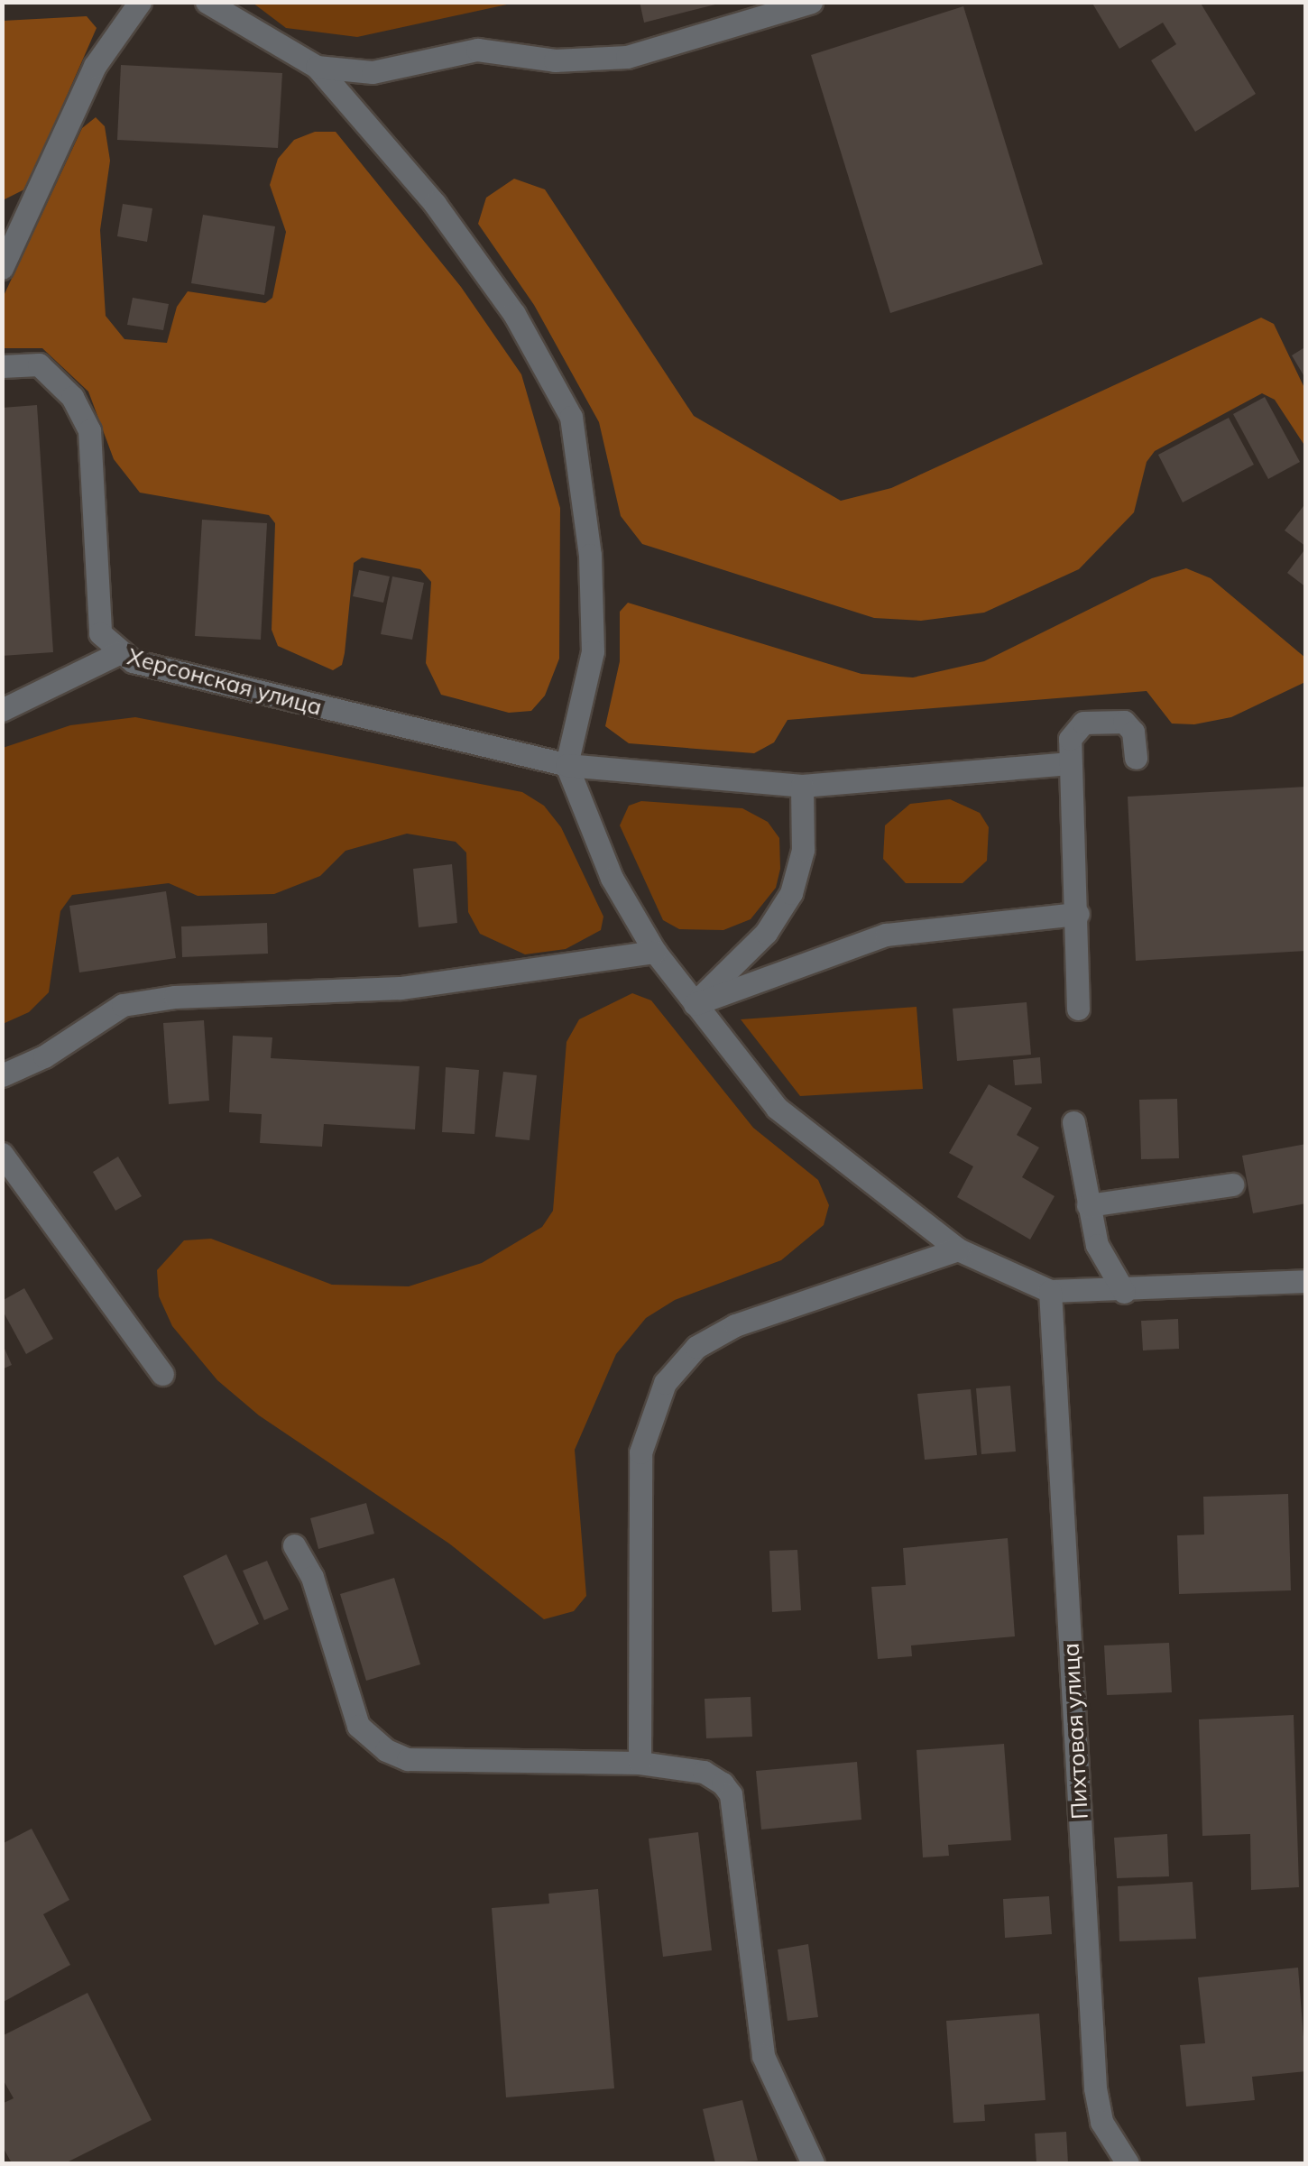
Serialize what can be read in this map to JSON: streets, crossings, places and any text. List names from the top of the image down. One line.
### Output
{"streets":{"lane":["Херсонская улица","Пихтовая улица"]}}
